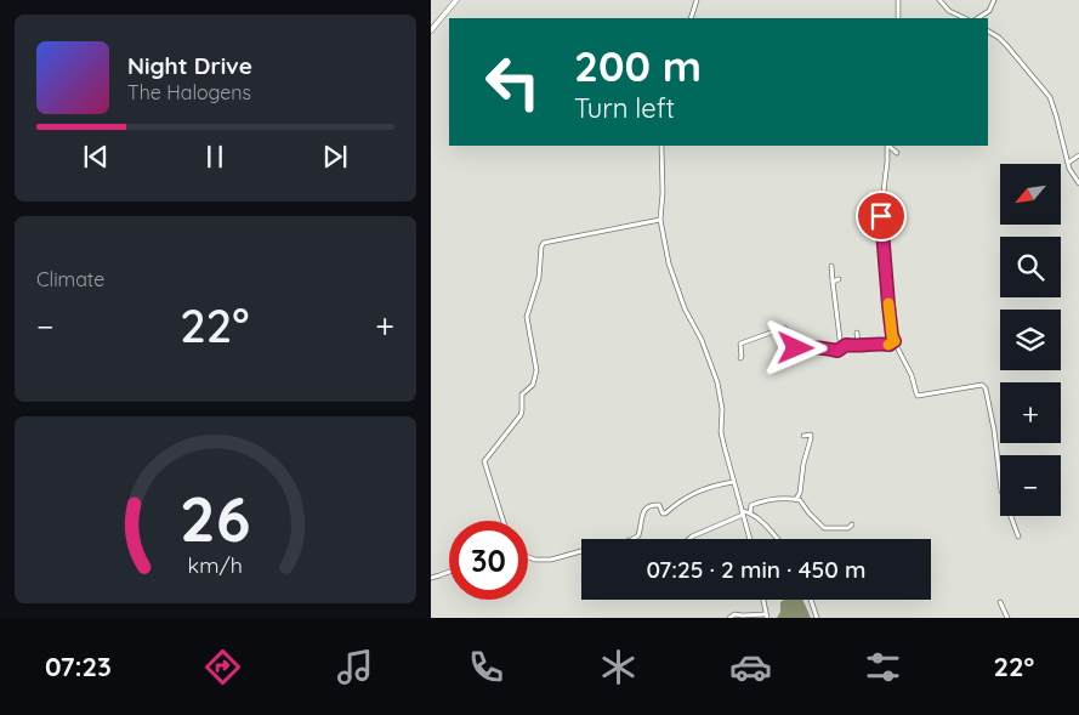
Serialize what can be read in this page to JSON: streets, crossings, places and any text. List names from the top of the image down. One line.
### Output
{"north":"bottom left","page":{"turn":["200 m","Turn left"],"song":["Night Drive","The Halogens"],"map_buttons":["+","−"],"tile":"Climate","heat":["−","22°","+"],"limit":"30","trip":"07:25 · 2 min · 450 m","tabs":["07:23","22°"],"gauge":["26","km/h"]}}
